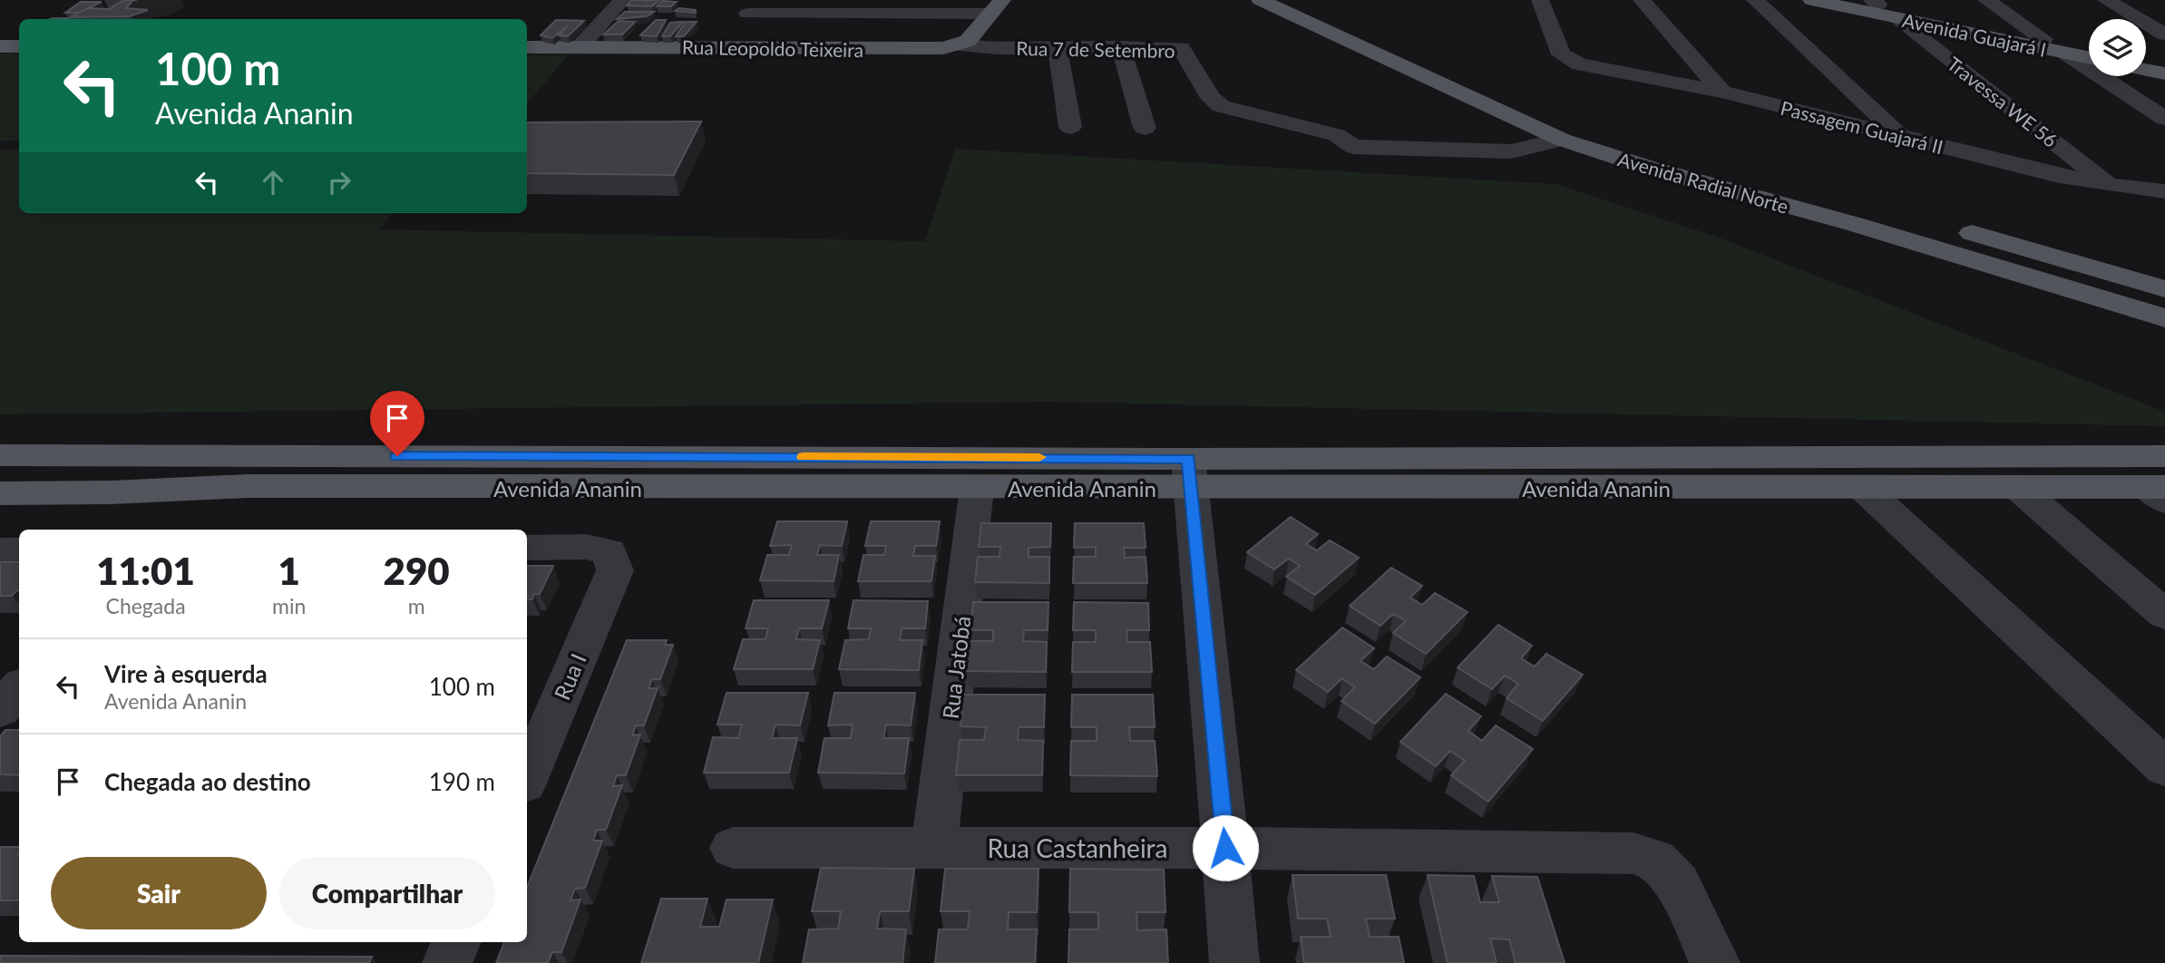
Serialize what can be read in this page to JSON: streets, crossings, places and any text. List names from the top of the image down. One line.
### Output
{"streets":{"main road":["Avenida Guajará I","Rua Leopoldo Teixeira","Avenida Radial Norte","Avenida Ananin"],"street":["Rua 7 de Setembro","Travessa WE 56","Passagem Guajará II","Rua Jatobá","Rua I","Rua Castanheira"]},"crossings":[["Avenida Guajará I","Travessa WE 56"],["Rua Leopoldo Teixeira","Rua 7 de Setembro"],["Rua 7 de Setembro","Avenida Radial Norte"],["Travessa WE 56","Passagem Guajará II"],["Avenida Ananin","Rua Jatobá"],["Rua Jatobá","Rua Castanheira"]],"page":{"turn":["100 m","Avenida Ananin"],"eta":["11:01","Chegada","1","min","290","m"],"list":[{"name":"Vire à esquerda","note":"Avenida Ananin","value":"100 m"},{"name":"Chegada ao destino","value":"190 m"}],"buttons":["Sair","Compartilhar"]}}
